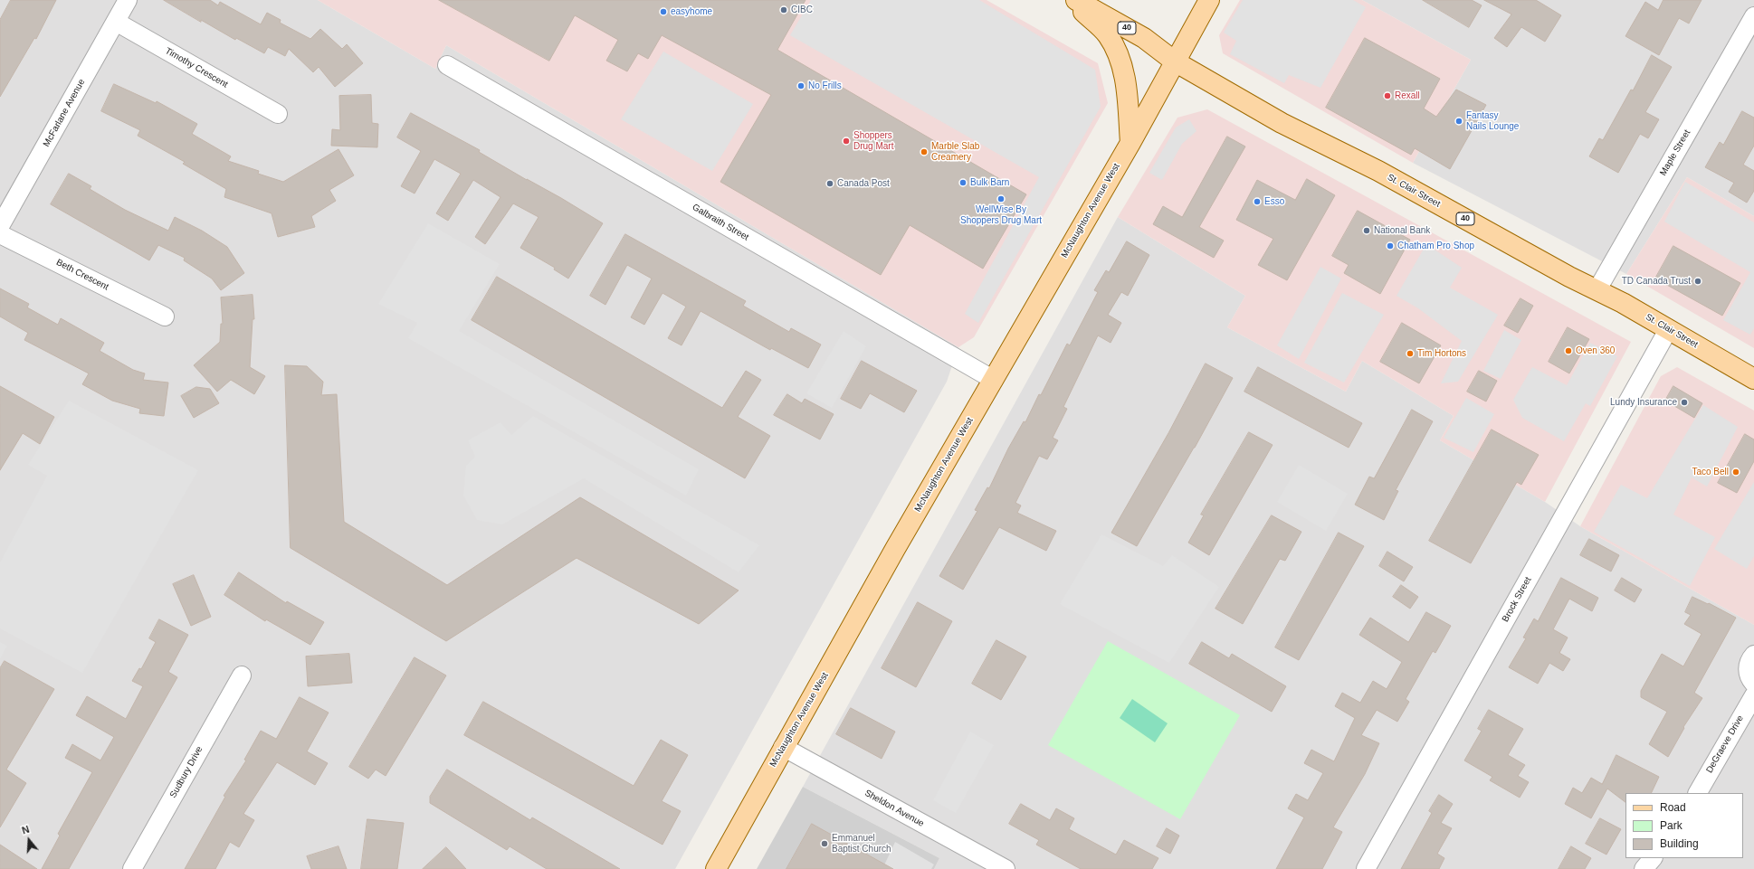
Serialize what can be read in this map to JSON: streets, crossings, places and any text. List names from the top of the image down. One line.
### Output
{"streets":{"main road":["40","St. Clair Street","McNaughton Avenue West"],"street":["Timothy Crescent","McFarlane Avenue","Maple Street","Galbraith Street","Beth Crescent","Brock Street","DeGraeve Drive","Sudbury Drive","Sheldon Avenue"]},"crossings":[["Timothy Crescent","McFarlane Avenue"],["Maple Street","St. Clair Street"],["St. Clair Street","McNaughton Avenue West"],["St. Clair Street","Brock Street"],["McNaughton Avenue West","Galbraith Street"],["McNaughton Avenue West","Sheldon Avenue"]],"places":["CIBC","easyhome","No Frills","Rexall","Fantasy Nails Lounge","Shoppers Drug Mart","Marble Slab Creamery","Bulk Barn","Canada Post","WellWise By Shoppers Drug Mart","Esso","National Bank","Chatham Pro Shop","TD Canada Trust","Oven 360","Tim Hortons","Lundy Insurance","Taco Bell","Emmanuel Baptist Church"],"legend":["Road","Park","Building"],"north":"top"}
